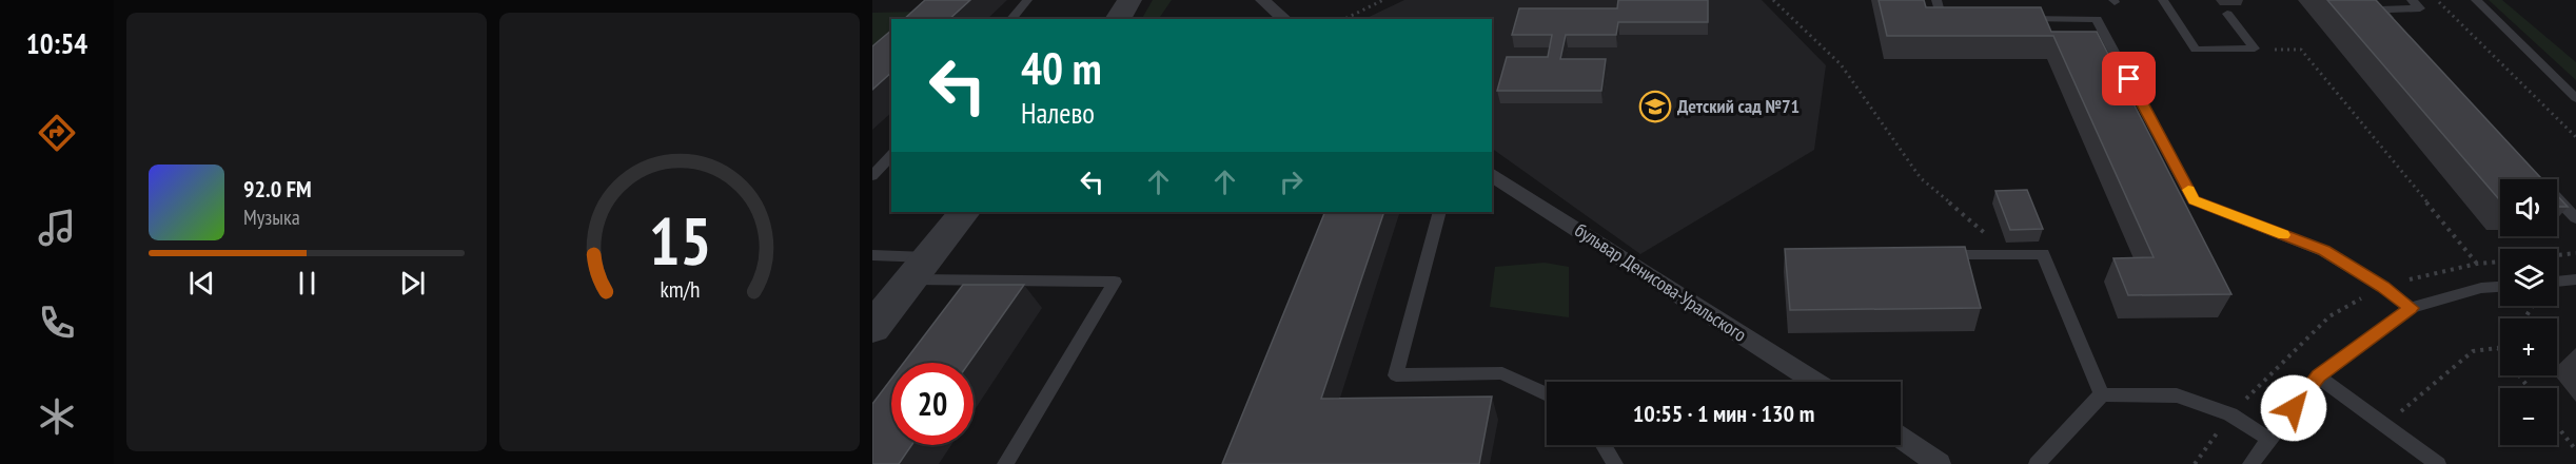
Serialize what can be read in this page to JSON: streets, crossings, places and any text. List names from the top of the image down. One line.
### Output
{"streets":{"street":["бульвар Денисова-Уральского"]},"places":{"school or university":["Детский сад №71"]},"page":{"tabs":"10:54","turn":["40 m","Налево"],"song":["92.0 FM","Музыка"],"map_buttons":["+","−"],"limit":"20","trip":"10:55 · 1 мин · 130 m","gauge":["15","km/h"]}}
